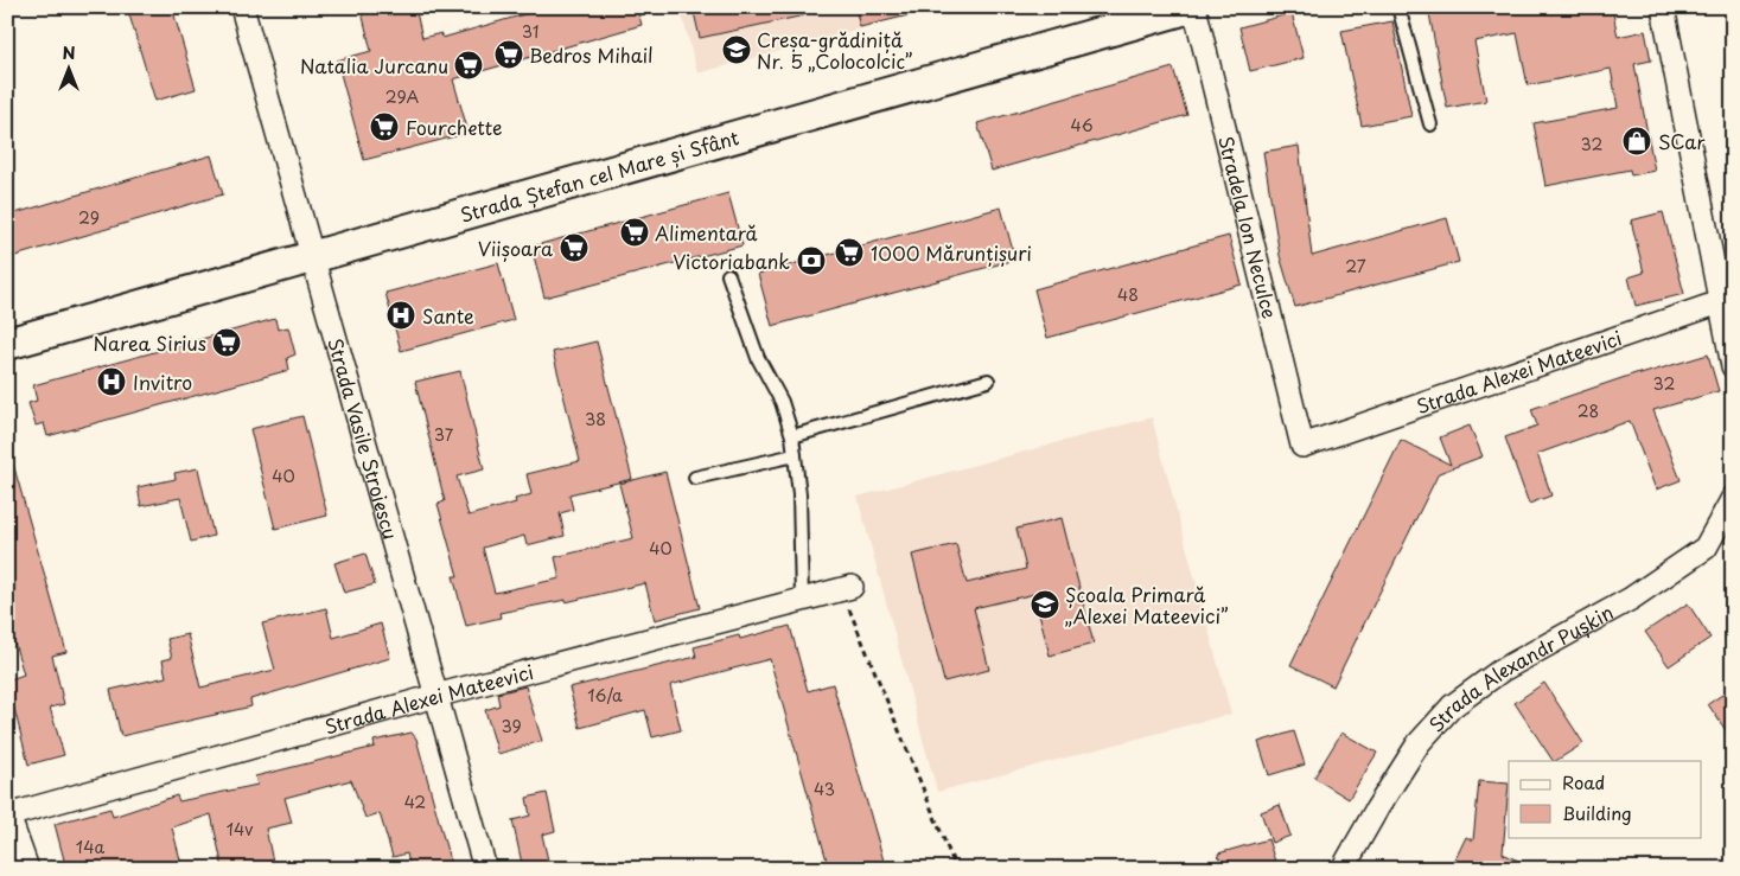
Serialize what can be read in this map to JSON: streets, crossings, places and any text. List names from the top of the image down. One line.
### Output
{"streets":{"main road":["Strada Ștefan cel Mare și Sfânt"],"street":["Stradela Ion Neculce","Strada Alexei Mateevici","Strada Vasile Stroiescu","Strada Alexandr Pușkin"]},"crossings":[["Strada Ștefan cel Mare și Sfânt","Stradela Ion Neculce"],["Strada Ștefan cel Mare și Sfânt","Strada Vasile Stroiescu"],["Stradela Ion Neculce","Strada Alexei Mateevici"],["Strada Alexei Mateevici","Strada Vasile Stroiescu"]],"places":{"school or university":["Creșa-grădiniță Nr. 5 „Colocolcic”","Școala Primară „Alexei Mateevici”"],"supermarket":["Bedros Mihail","Natalia Jurcanu","Fourchette","Alimentară","Viișoara","1000 Mărunțișuri","Narea Sirius"],"shop":["SCar"],"bank":["Victoriabank"],"hospital":["Sante","Invitro"]},"house_numbers":["31","29A","46","32","29","27","48","32","28","38","37","40","40","16/a","39","43","42","14v","14a"],"legend":["Road","Building"],"north":"top"}
